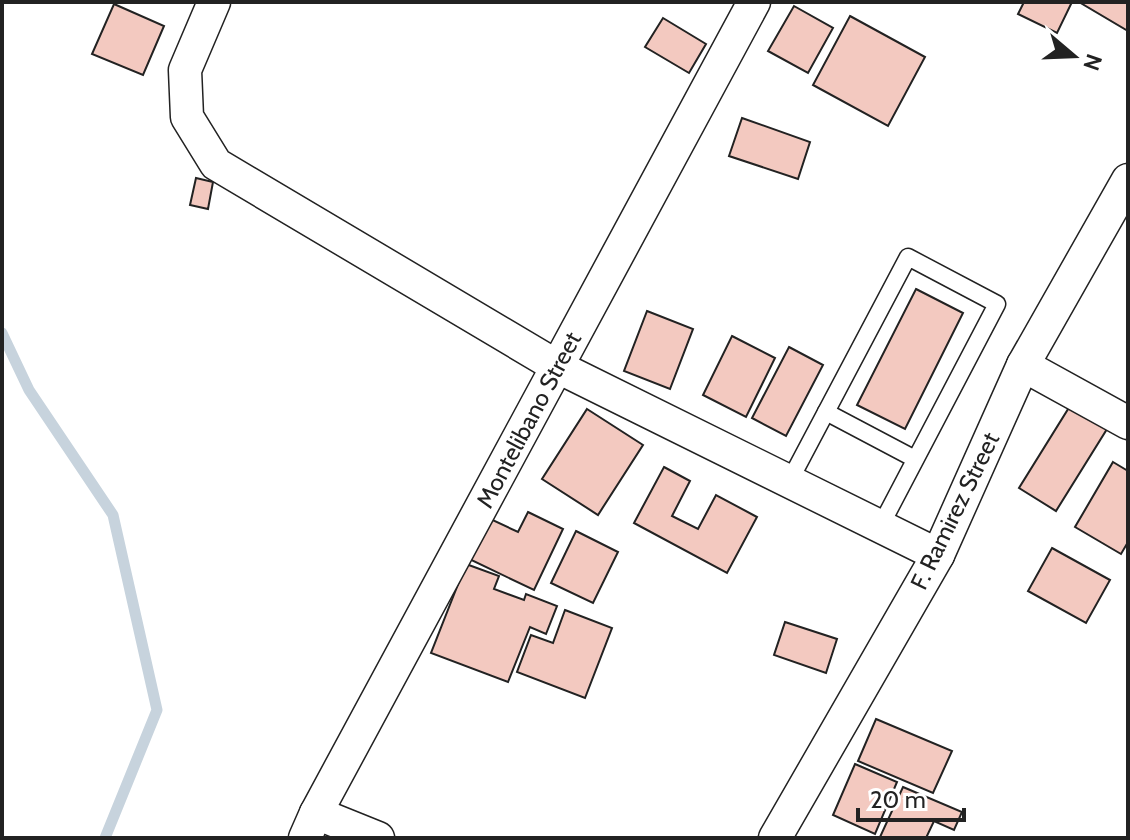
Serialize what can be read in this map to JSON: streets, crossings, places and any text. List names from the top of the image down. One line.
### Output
{"streets":{"street":["Montelibano Street","F. Ramirez Street"]},"scale_bar":"20 m","north":"right"}
